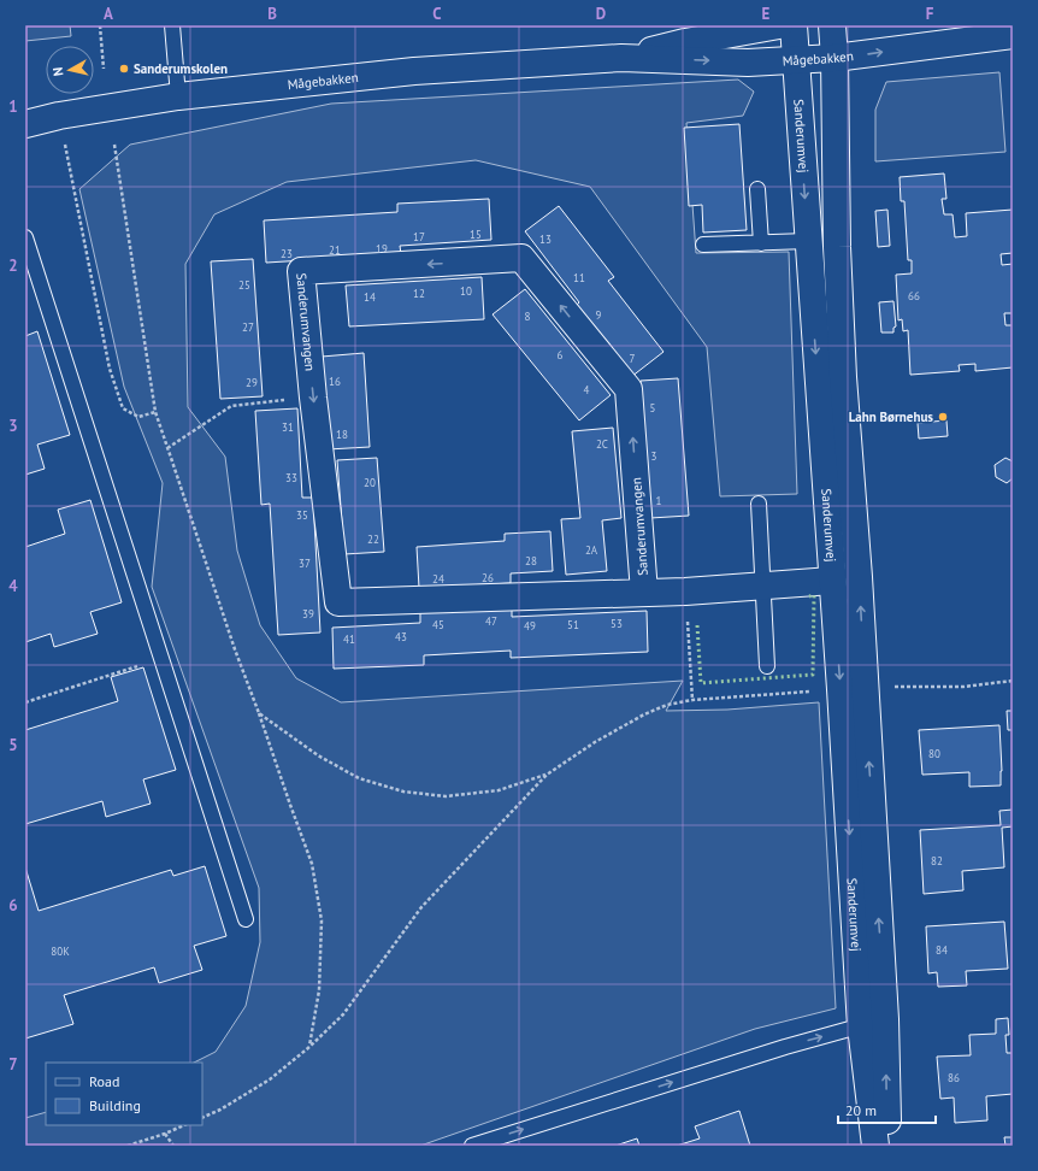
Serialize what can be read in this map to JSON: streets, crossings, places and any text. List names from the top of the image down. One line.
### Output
{"streets":{"street":["Mågebakken","Sanderumvej","Sanderumvangen"]},"crossings":[["Mågebakken","Sanderumvej"],["Sanderumvej","Sanderumvangen"]],"places":["Sanderumskolen","Lahn Børnehus"],"house_numbers":["15","17","13","19","21","23","11","25","10","12","66","14","9","8","27","6","7","16","29","4","5","31","18","2C","3","33","20","1","35","22","2A","28","37","26","24","39","47","53","45","51","49","43","41","80","82","84","80K","86"],"legend":["Road","Building"],"scale_bar":"20 m","north":"left","grid":{"columns":["A","B","C","D","E","F"],"rows":["1","2","3","4","5","6","7"]}}
